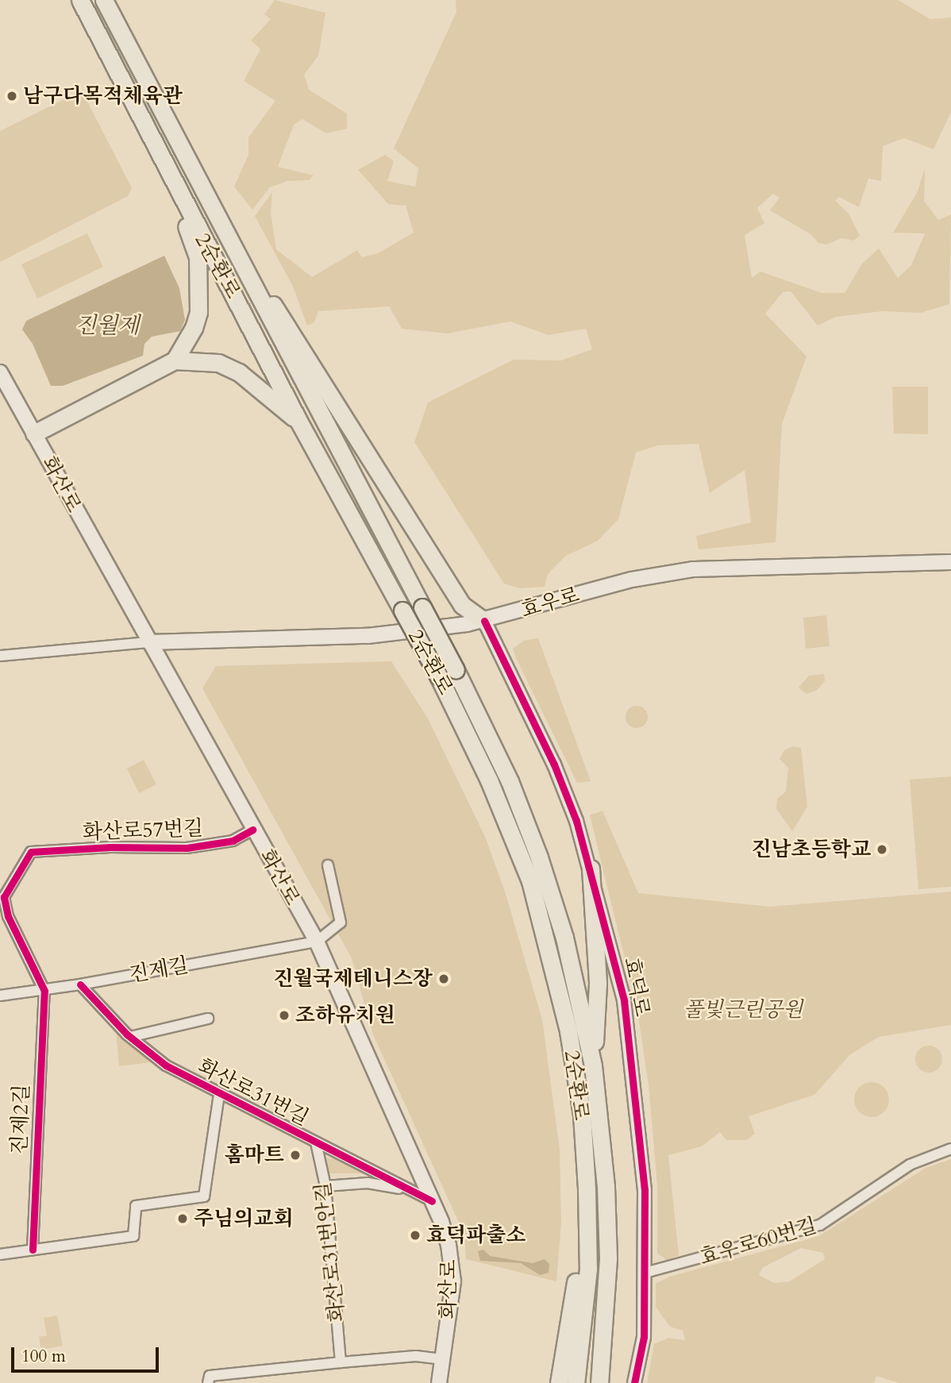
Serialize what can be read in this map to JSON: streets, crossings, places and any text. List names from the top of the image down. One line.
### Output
{"streets":{"highway":["2순환로"],"main road":["화산로","효우로"],"street":["화산로57번길","진제길","효덕로","화산로31번길","진제2길","효우로60번길","화산로31번안길"]},"crossings":[["화산로","효우로"],["화산로","화산로57번길"],["화산로","진제길"],["화산로","화산로31번길"],["효우로","효덕로"],["화산로57번길","진제길"],["화산로57번길","진제2길"],["진제길","화산로31번길"],["진제길","진제2길"],["효덕로","효우로60번길"],["화산로31번길","화산로31번안길"]],"water":["진월제"],"parks":["풀빛근린공원"],"places":["남구다목적체육관","진남초등학교","진월국제테니스장","조하유치원","홈마트","주님의교회","효덕파출소"],"scale_bar":"100 m"}
